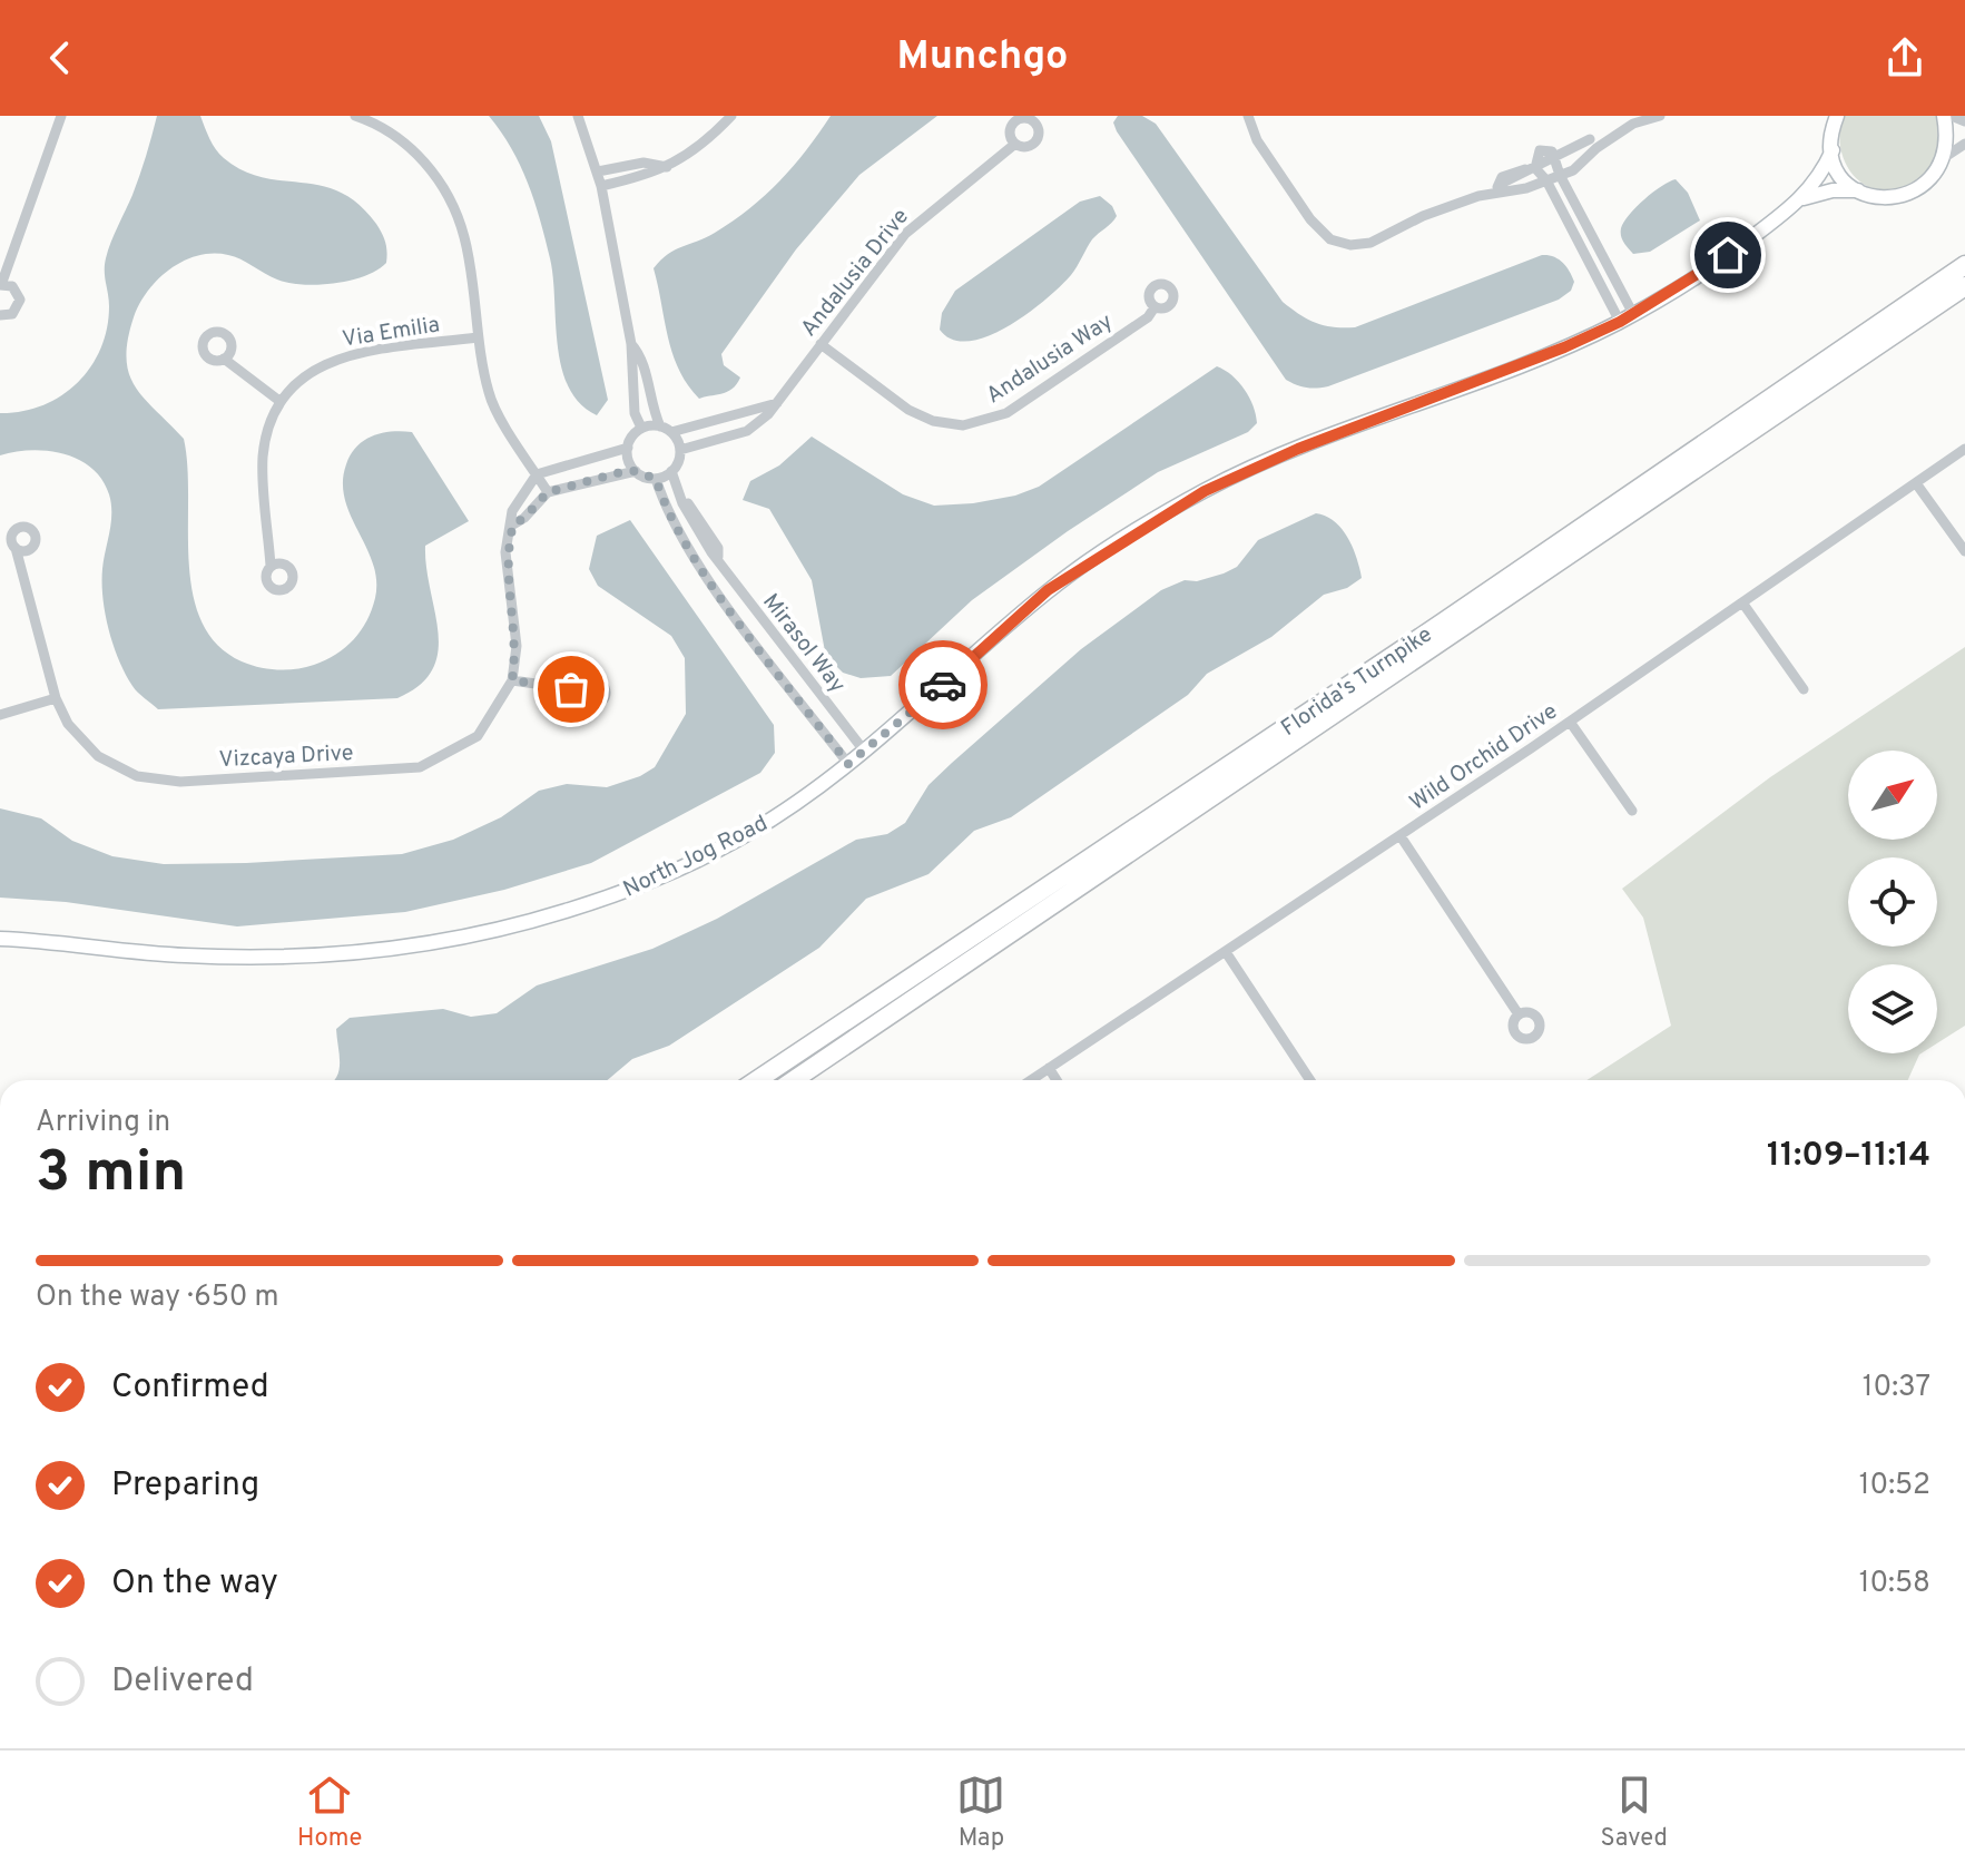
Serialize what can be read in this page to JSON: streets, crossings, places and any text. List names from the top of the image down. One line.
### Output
{"streets":{"highway":["Florida's Turnpike"],"street":["Andalusia Drive","Via Emilia","Andalusia Way","Mirasol Way","Vizcaya Drive","Wild Orchid Drive","North Jog Road"]},"crossings":[["Andalusia Drive","Andalusia Way"],["Andalusia Drive","Mirasol Way"],["Mirasol Way","North Jog Road"]],"north":"top right","page":{"header":"Munchgo","heading":["3 min","Arriving in","11:09–11:14"],"bar":"On the way · 650 m","list":[["Confirmed","10:37"],["Preparing","10:52"],["On the way","10:58"],"Delivered"],"tabs":["Home","Map","Saved"]}}
